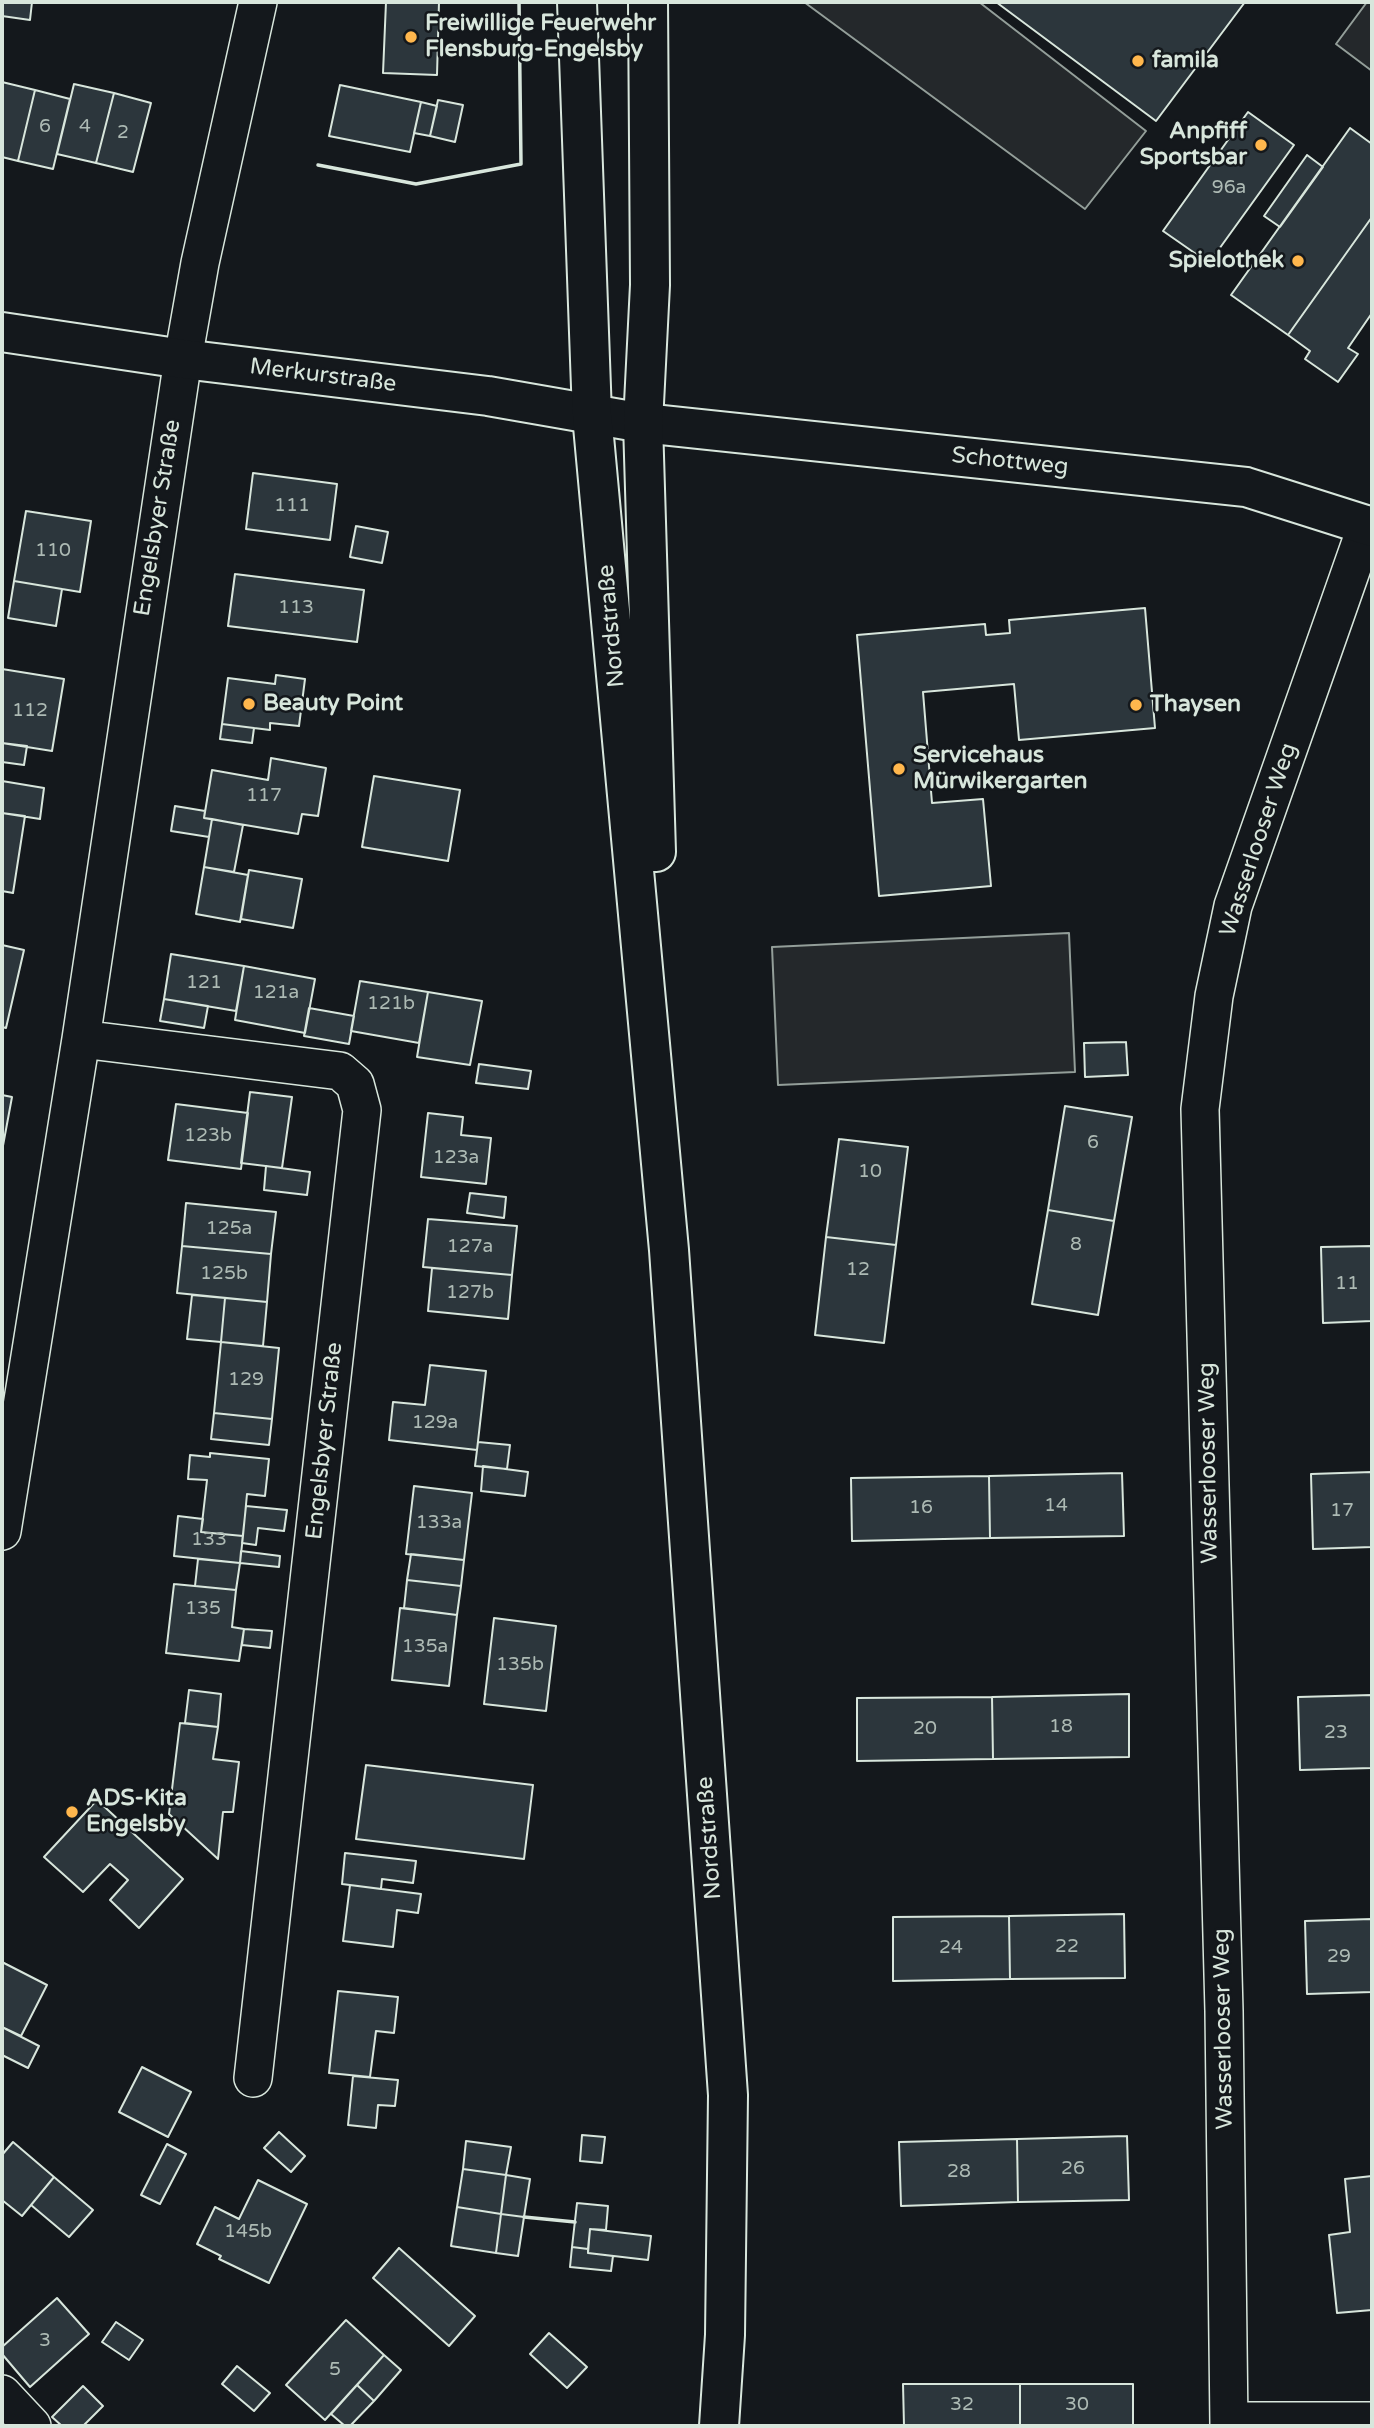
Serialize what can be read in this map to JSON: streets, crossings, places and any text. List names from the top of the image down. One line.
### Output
{"streets":{"main road":["Merkurstraße","Schottweg","Nordstraße"],"street":["Engelsbyer Straße","Wasserlooser Weg"]},"crossings":[["Merkurstraße","Schottweg"],["Merkurstraße","Engelsbyer Straße"],["Merkurstraße","Nordstraße"],["Schottweg","Nordstraße"],["Schottweg","Wasserlooser Weg"]],"places":["Freiwillige Feuerwehr Flensburg-Engelsby","famila","Anpfiff Sportsbar","Spielothek","Beauty Point","Thaysen","Servicehaus Mürwikergarten","ADS-Kita Engelsby"],"house_numbers":["6","4","2","96a","111","110","113","112","117","121","121a","121b","123b","6","123a","10","125a","8","127a","12","125b","11","127b","129","129a","14","16","17","133a","133","135","135a","135b","18","20","23","22","24","29","26","28","145b","3","5","32","30"]}
